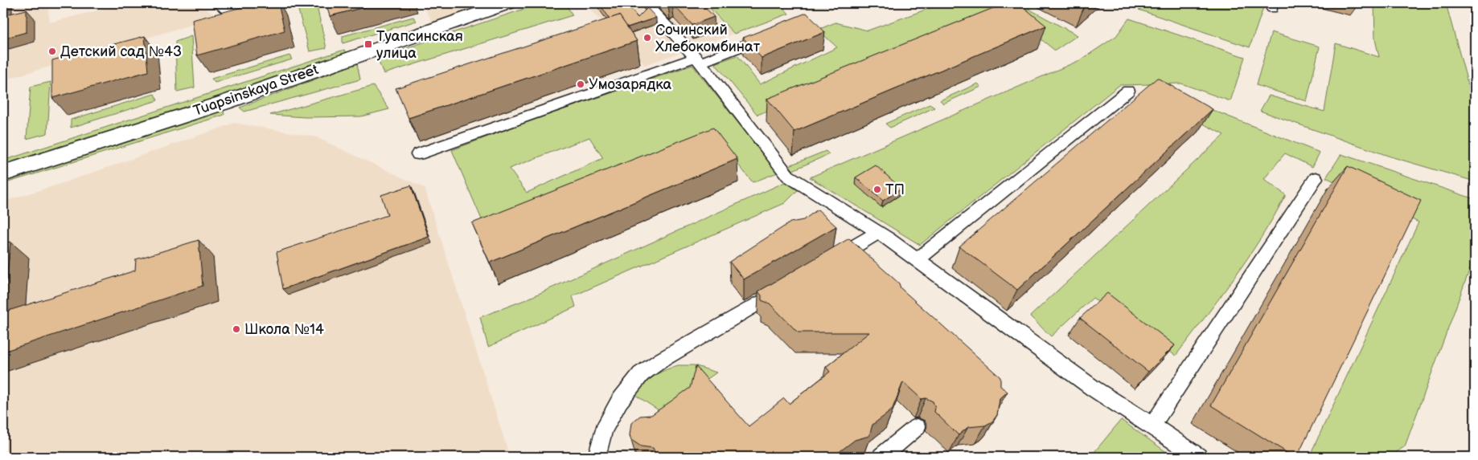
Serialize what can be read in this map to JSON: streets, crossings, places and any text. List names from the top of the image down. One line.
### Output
{"streets":{"street":["Tuapsinskaya Street"]},"places":{"other":["Сочинский Хлебокомбинат","Детский сад №43","Умозарядка","ТП","Школа №14"],"transit":["Туапсинская улица"]}}
